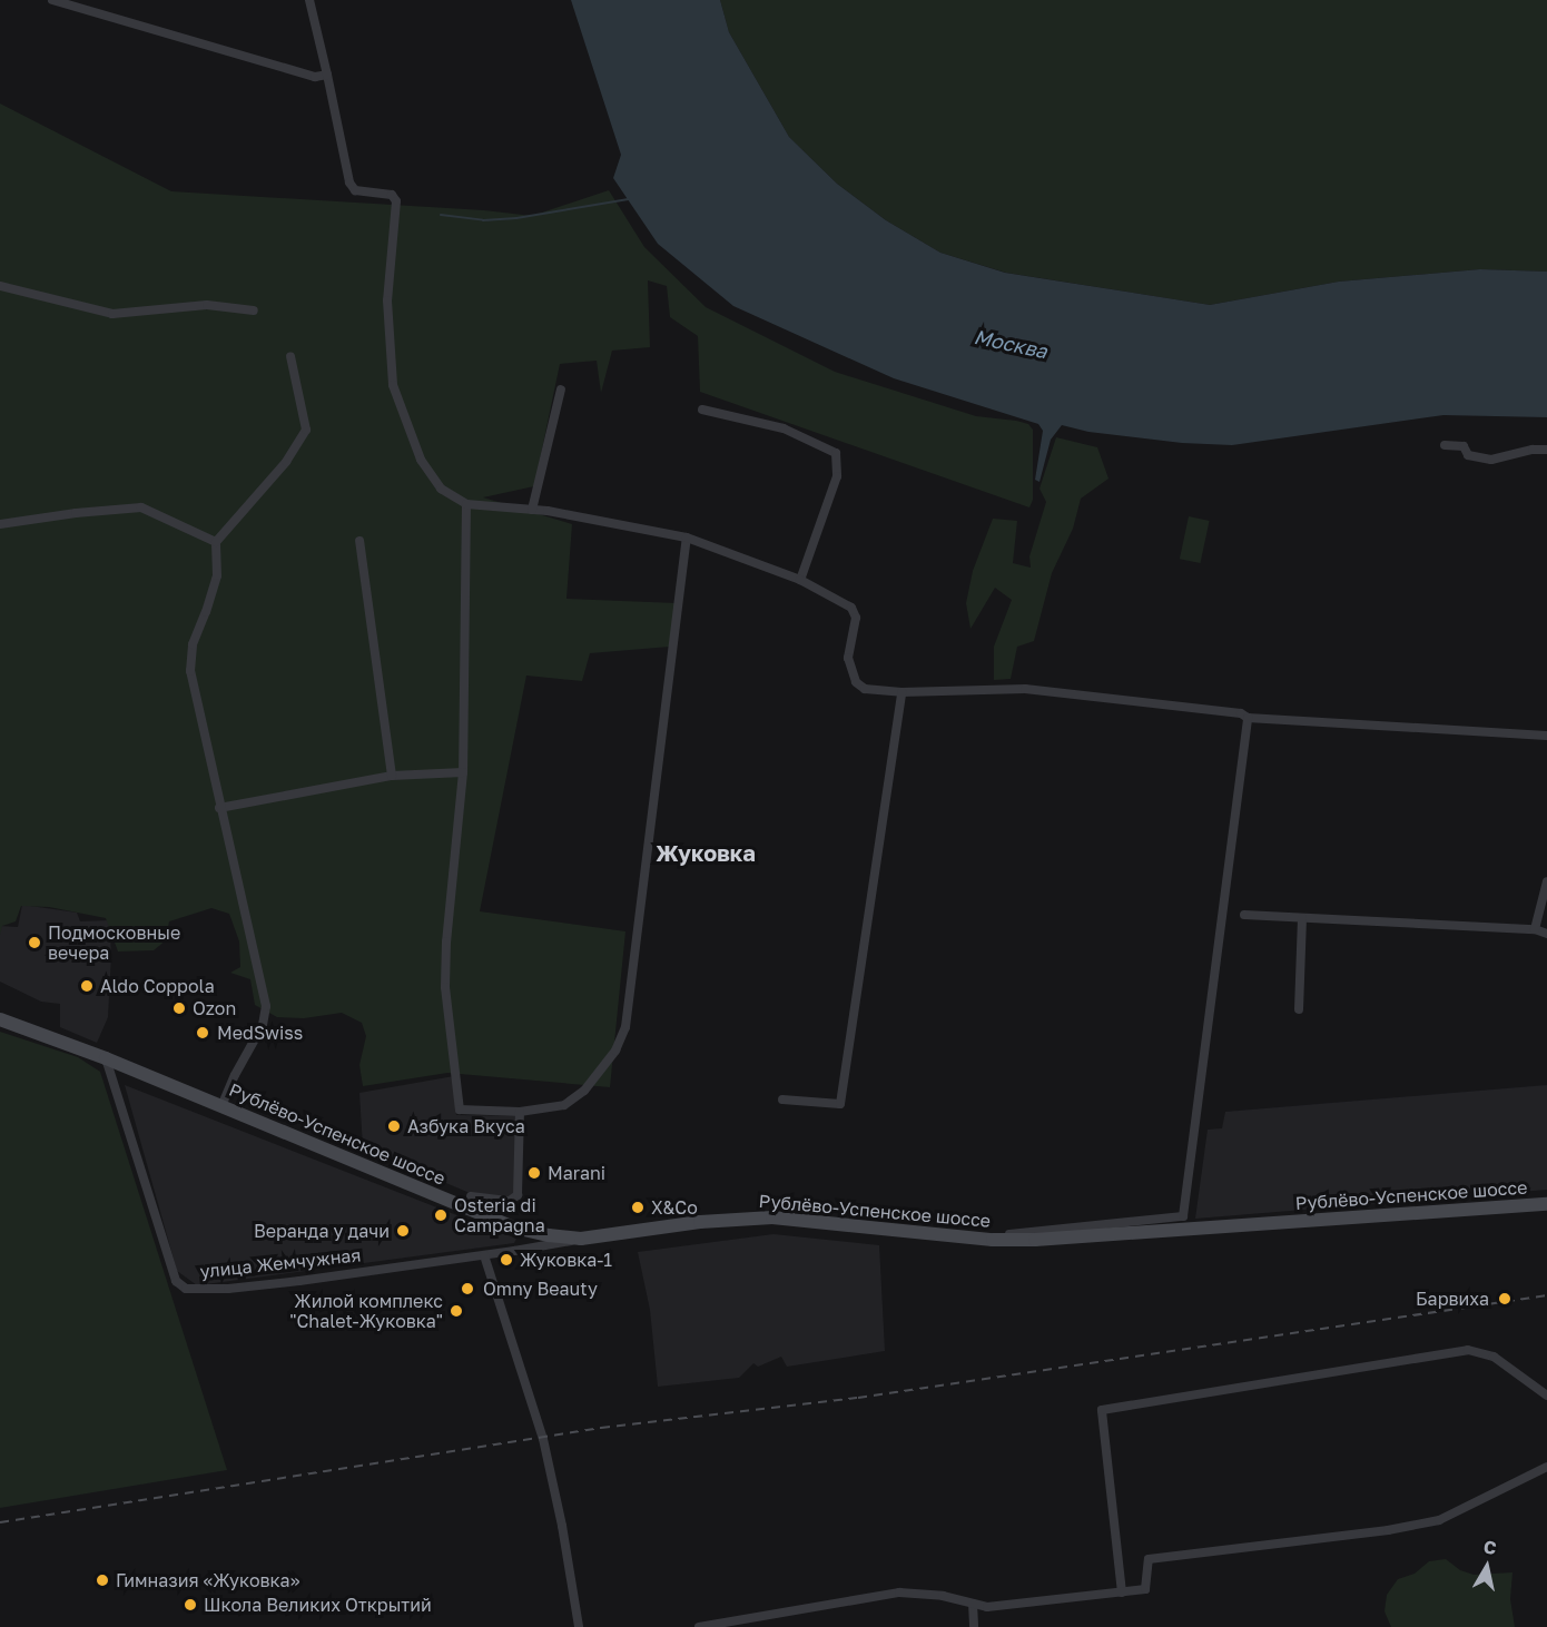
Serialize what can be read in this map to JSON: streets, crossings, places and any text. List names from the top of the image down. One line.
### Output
{"streets":{"main road":["Рублёво-Успенское шоссе"],"street":["улица Жемчужная"]},"crossings":[["Рублёво-Успенское шоссе","улица Жемчужная"]],"districts":["Жуковка"],"water":["Москва"],"places":["Подмосковные вечера","Aldo Coppola","Ozon","MedSwiss","Азбука Вкуса","Marani","X&Co","Osteria di Campagna","Веранда у дачи","Жуковка-1","Omny Beauty","Барвиха","Жилой комплекс \"Chalet-Жуковка\"","Гимназия «Жуковка»","Школа Великих Открытий"],"north":"top"}
